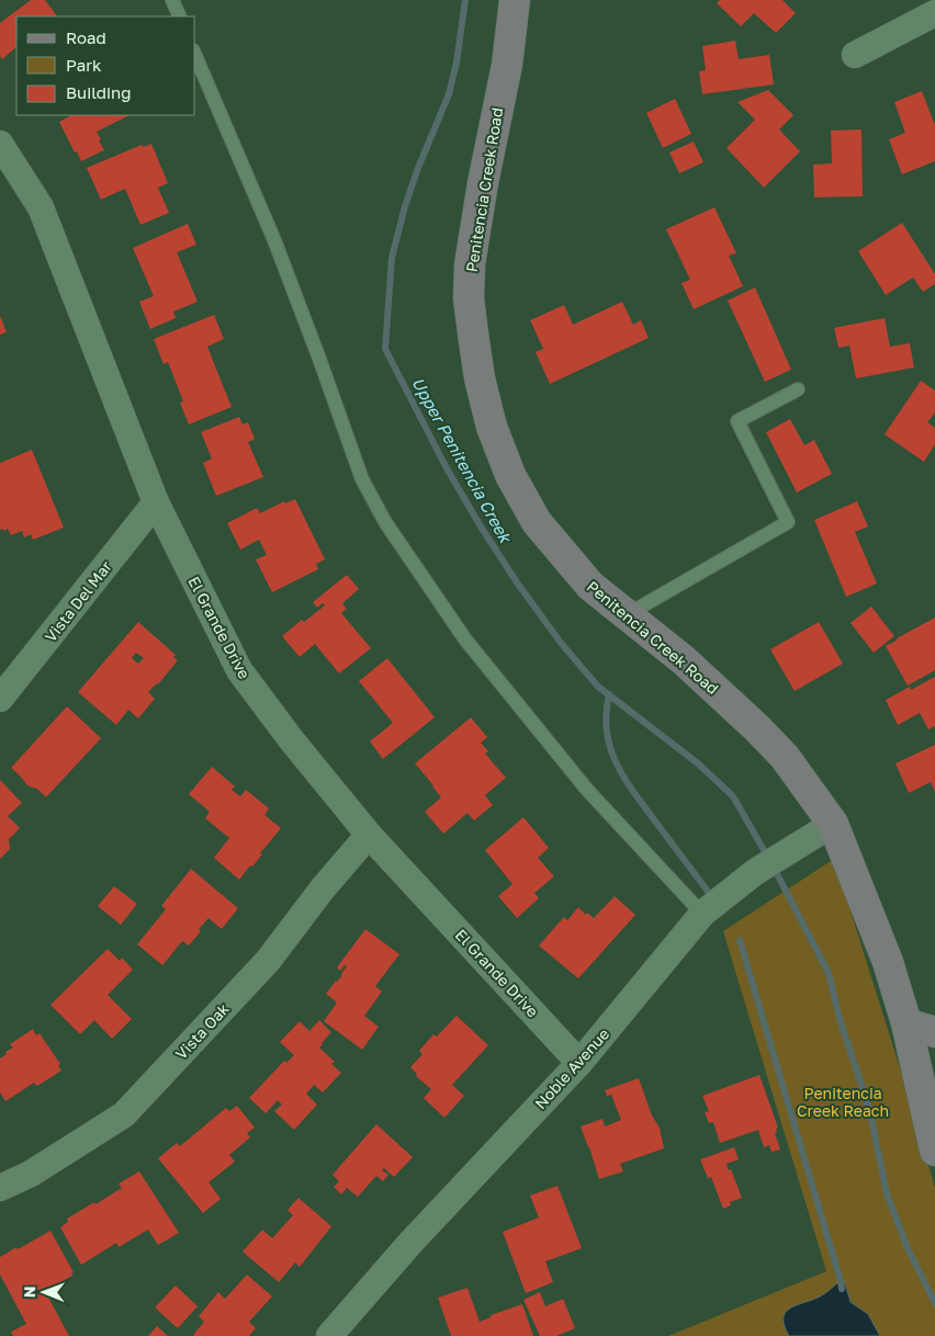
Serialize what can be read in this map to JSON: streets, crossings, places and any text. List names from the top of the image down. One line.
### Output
{"streets":{"street":["Penitencia Creek Road","Vista Del Mar","El Grande Drive","Vista Oak","Noble Avenue"]},"crossings":[["Penitencia Creek Road","Noble Avenue"],["Vista Del Mar","El Grande Drive"],["El Grande Drive","Vista Oak"],["El Grande Drive","Noble Avenue"]],"water":["Upper Penitencia Creek"],"parks":["Penitencia Creek Reach"],"legend":["Road","Park","Building"],"north":"left"}
